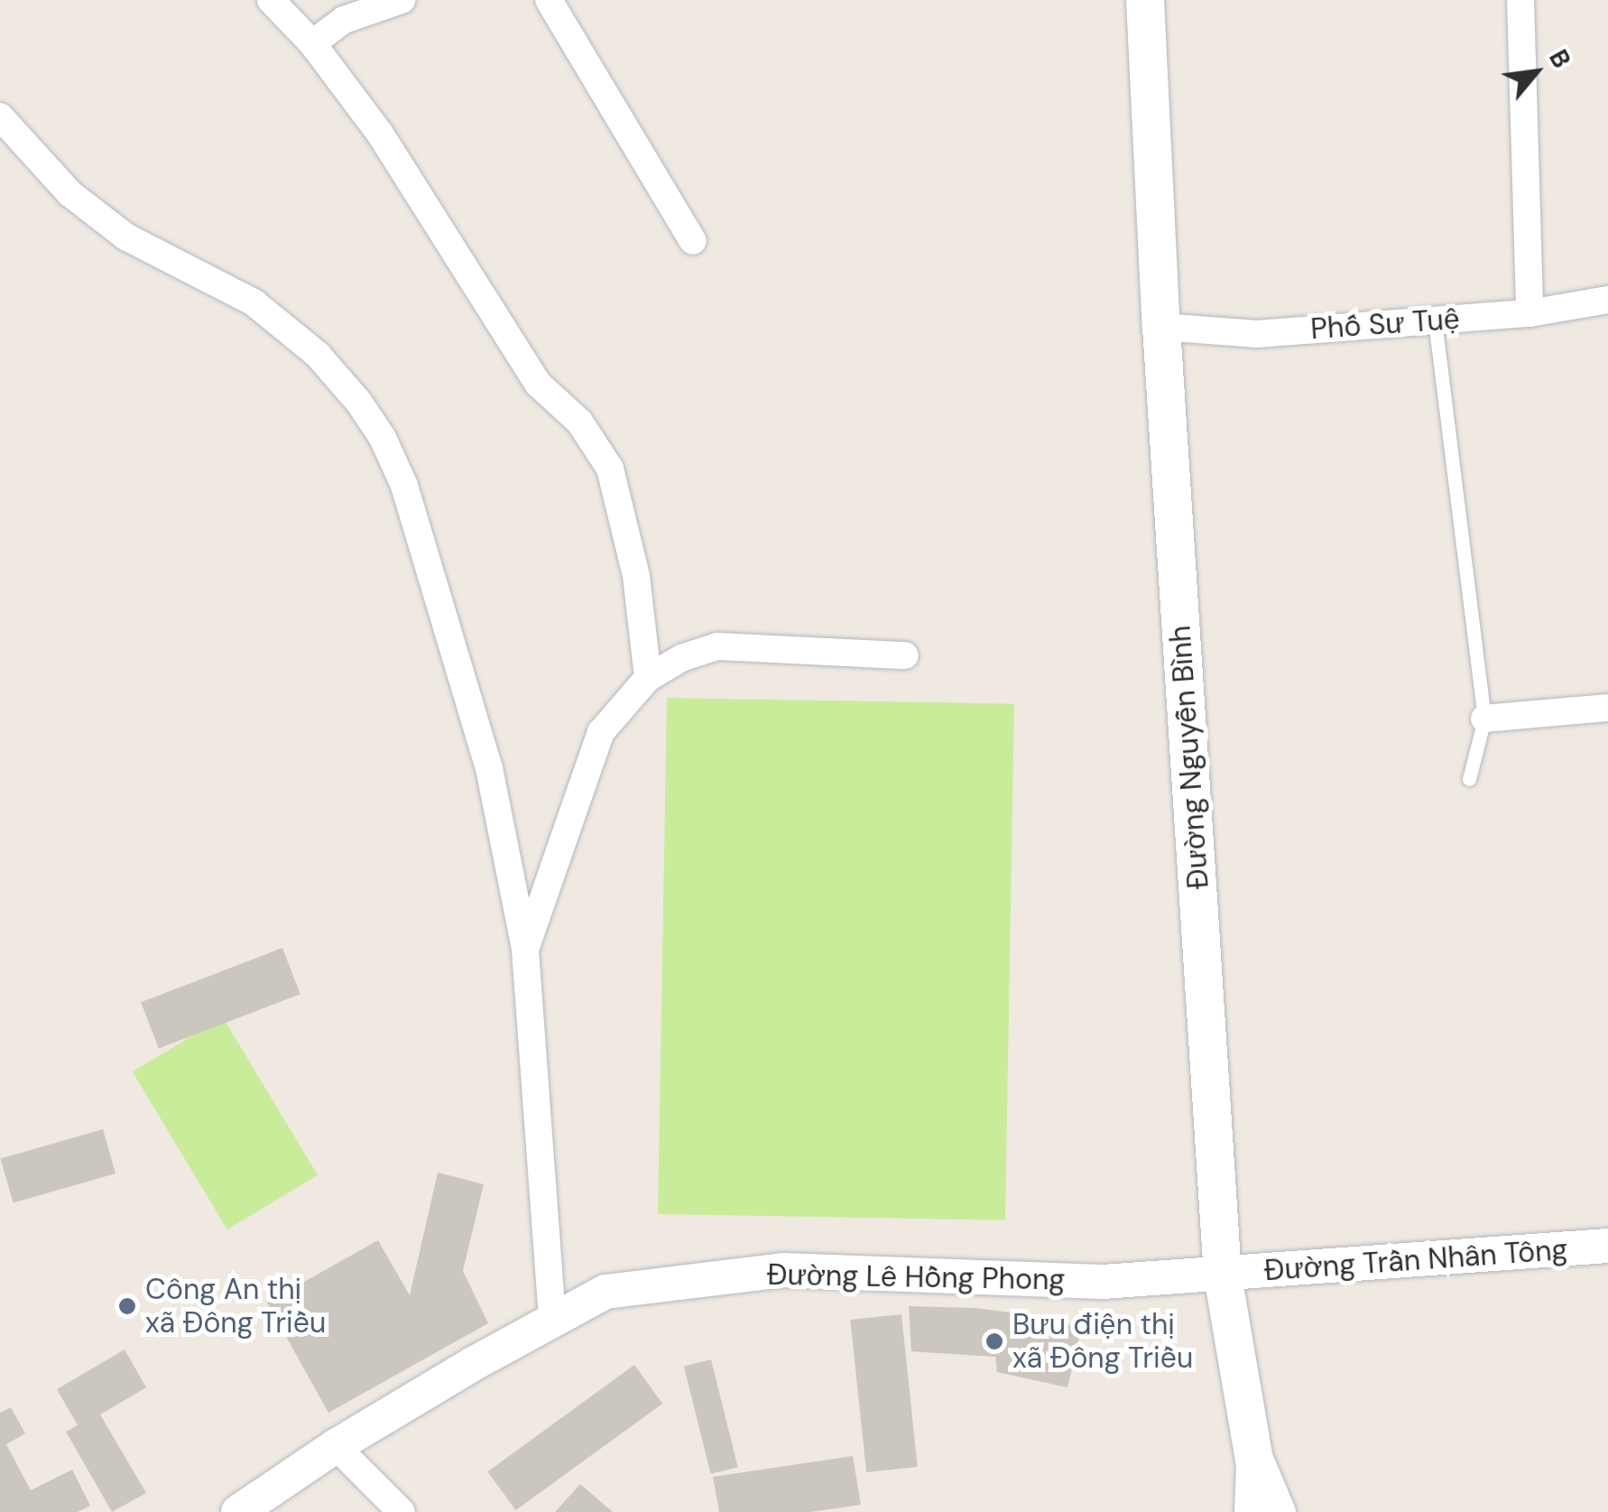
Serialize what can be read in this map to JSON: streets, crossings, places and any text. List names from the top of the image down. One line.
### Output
{"streets":{"main road":["Đường Nguyễn Bình"],"street":["Phố Sư Tuệ","Đường Trần Nhân Tông","Đường Lê Hồng Phong"]},"crossings":[["Phố Sư Tuệ","Đường Nguyễn Bình"],["Đường Nguyễn Bình","Đường Trần Nhân Tông"],["Đường Nguyễn Bình","Đường Lê Hồng Phong"],["Đường Trần Nhân Tông","Đường Lê Hồng Phong"]],"places":["Công An thị xã Đông Triều","Bưu điện thị xã Đông Triều"],"north":"top right"}
